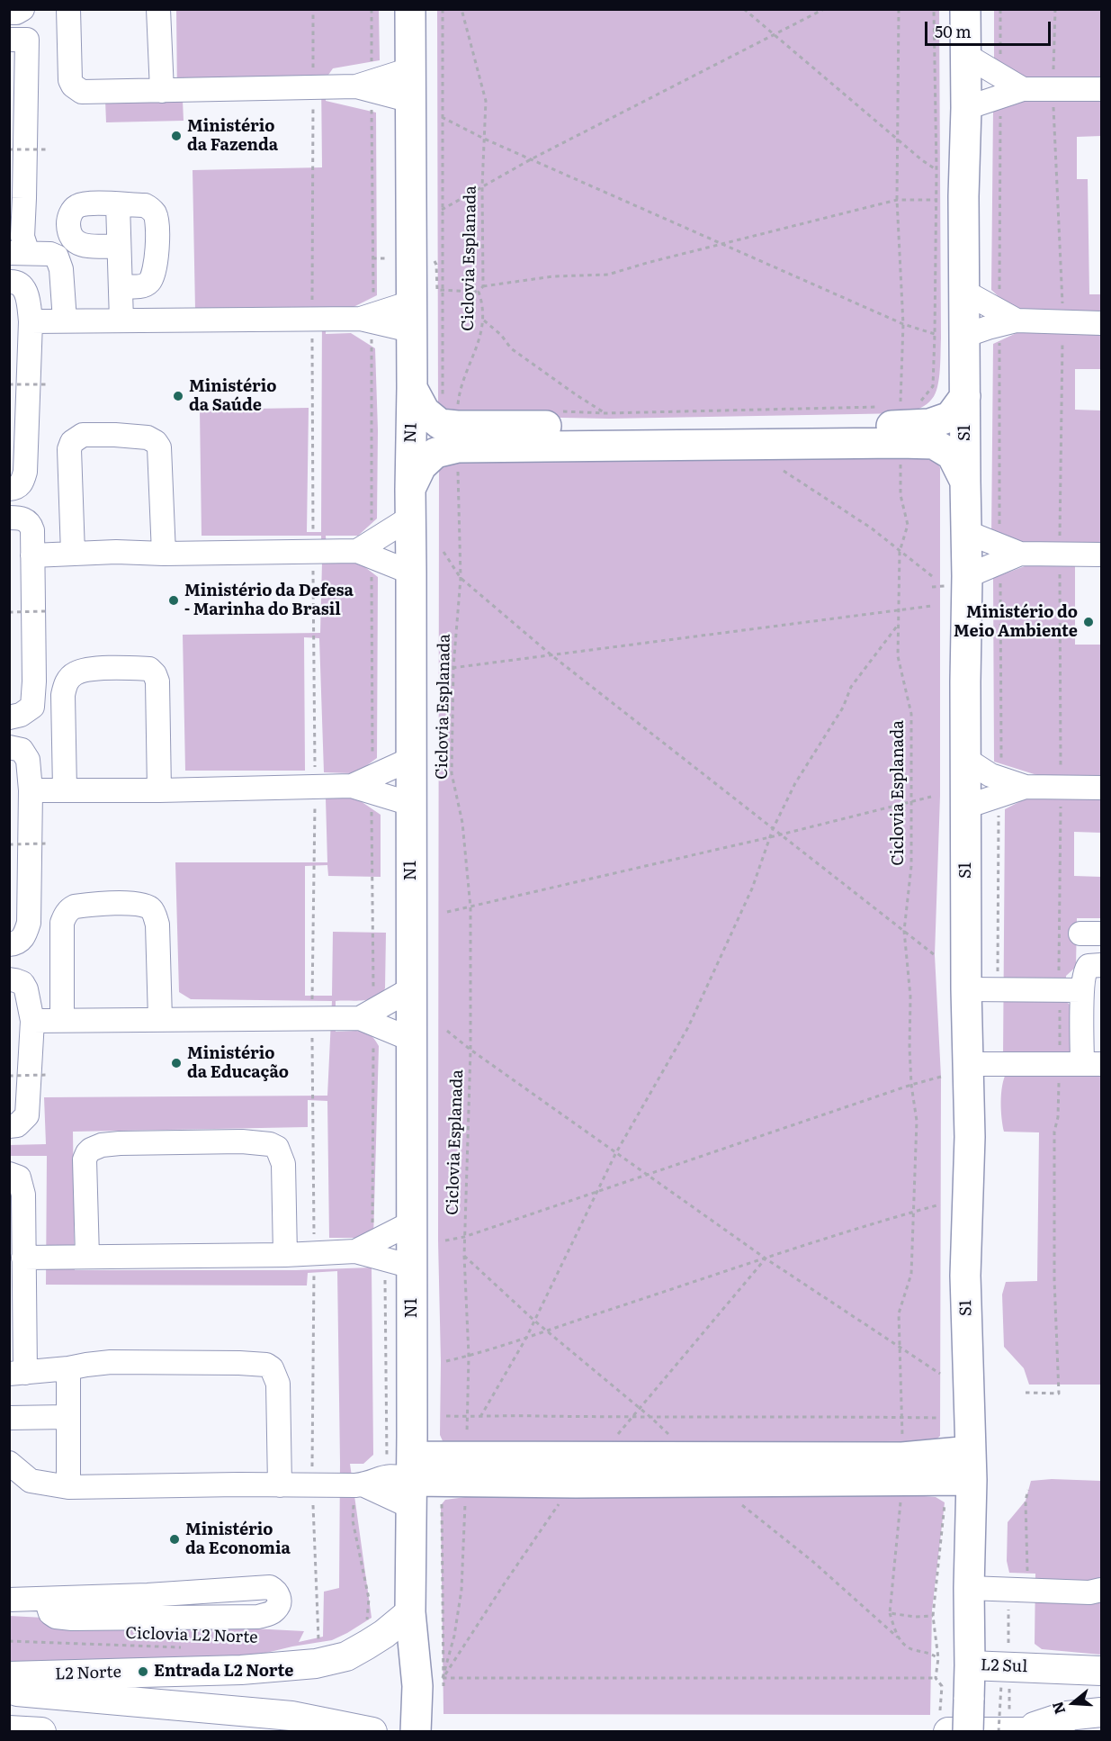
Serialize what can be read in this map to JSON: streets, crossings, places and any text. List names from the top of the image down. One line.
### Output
{"streets":{"highway":["N1","S1"],"main road":["L2 Sul","L2 Norte"],"path":["Ciclovia Esplanada","Ciclovia L2 Norte"]},"crossings":[["N1","L2 Norte"],["S1","L2 Sul"]],"places":["Ministério da Fazenda","Ministério da Saúde","Ministério da Defesa - Marinha do Brasil","Ministério do Meio Ambiente","Ministério da Educação","Ministério da Economia","Entrada L2 Norte"],"scale_bar":"50 m","north":"left"}
